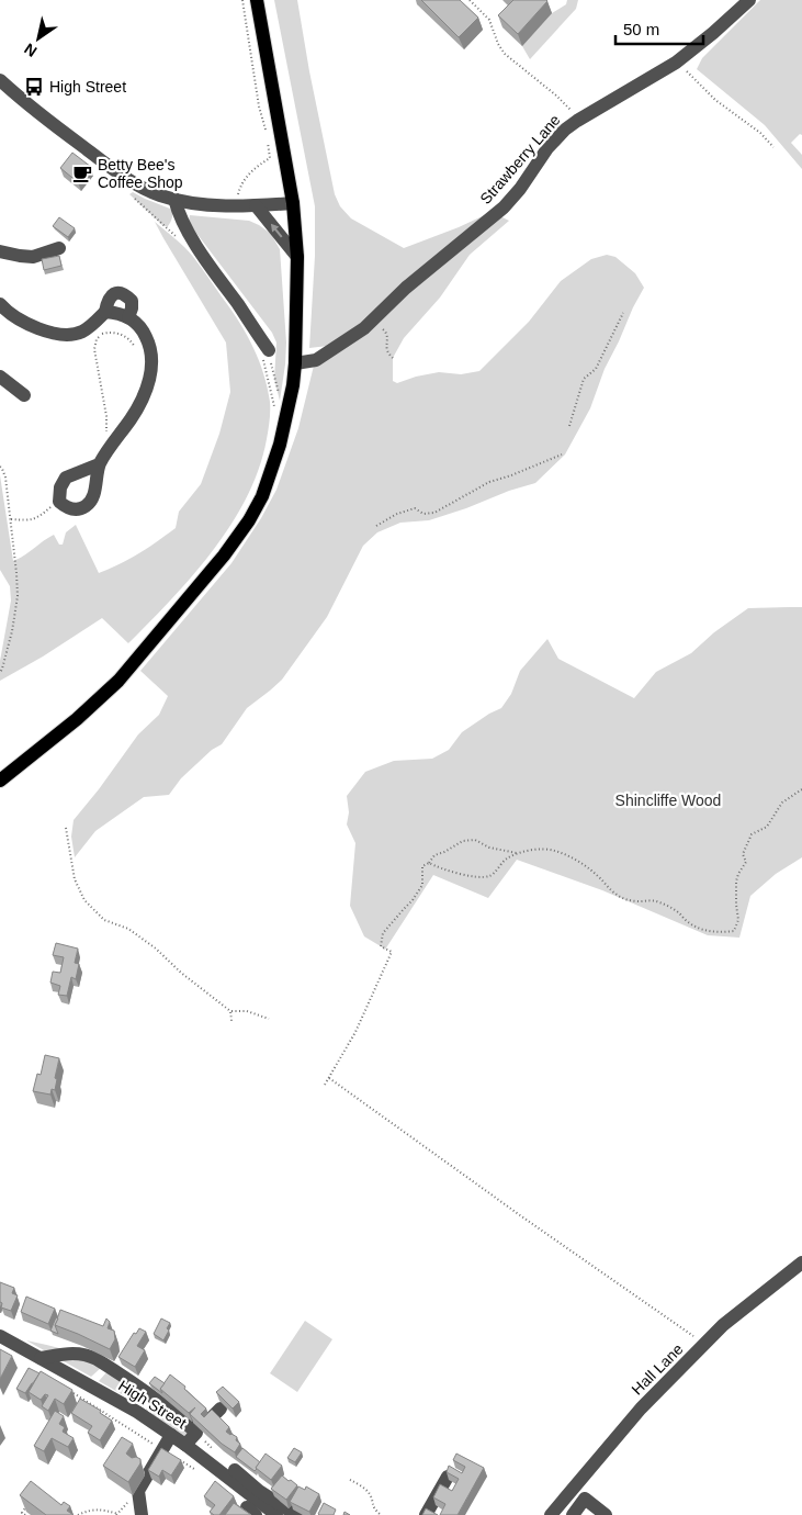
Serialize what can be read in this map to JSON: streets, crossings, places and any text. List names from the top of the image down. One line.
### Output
{"streets":{"street":["Strawberry Lane","Hall Lane","High Street"]},"parks":["Shincliffe Wood"],"places":{"bus stop":["High Street"],"cafe":["Betty Bee's Coffee Shop"]},"scale_bar":"50 m","north":"bottom left"}
